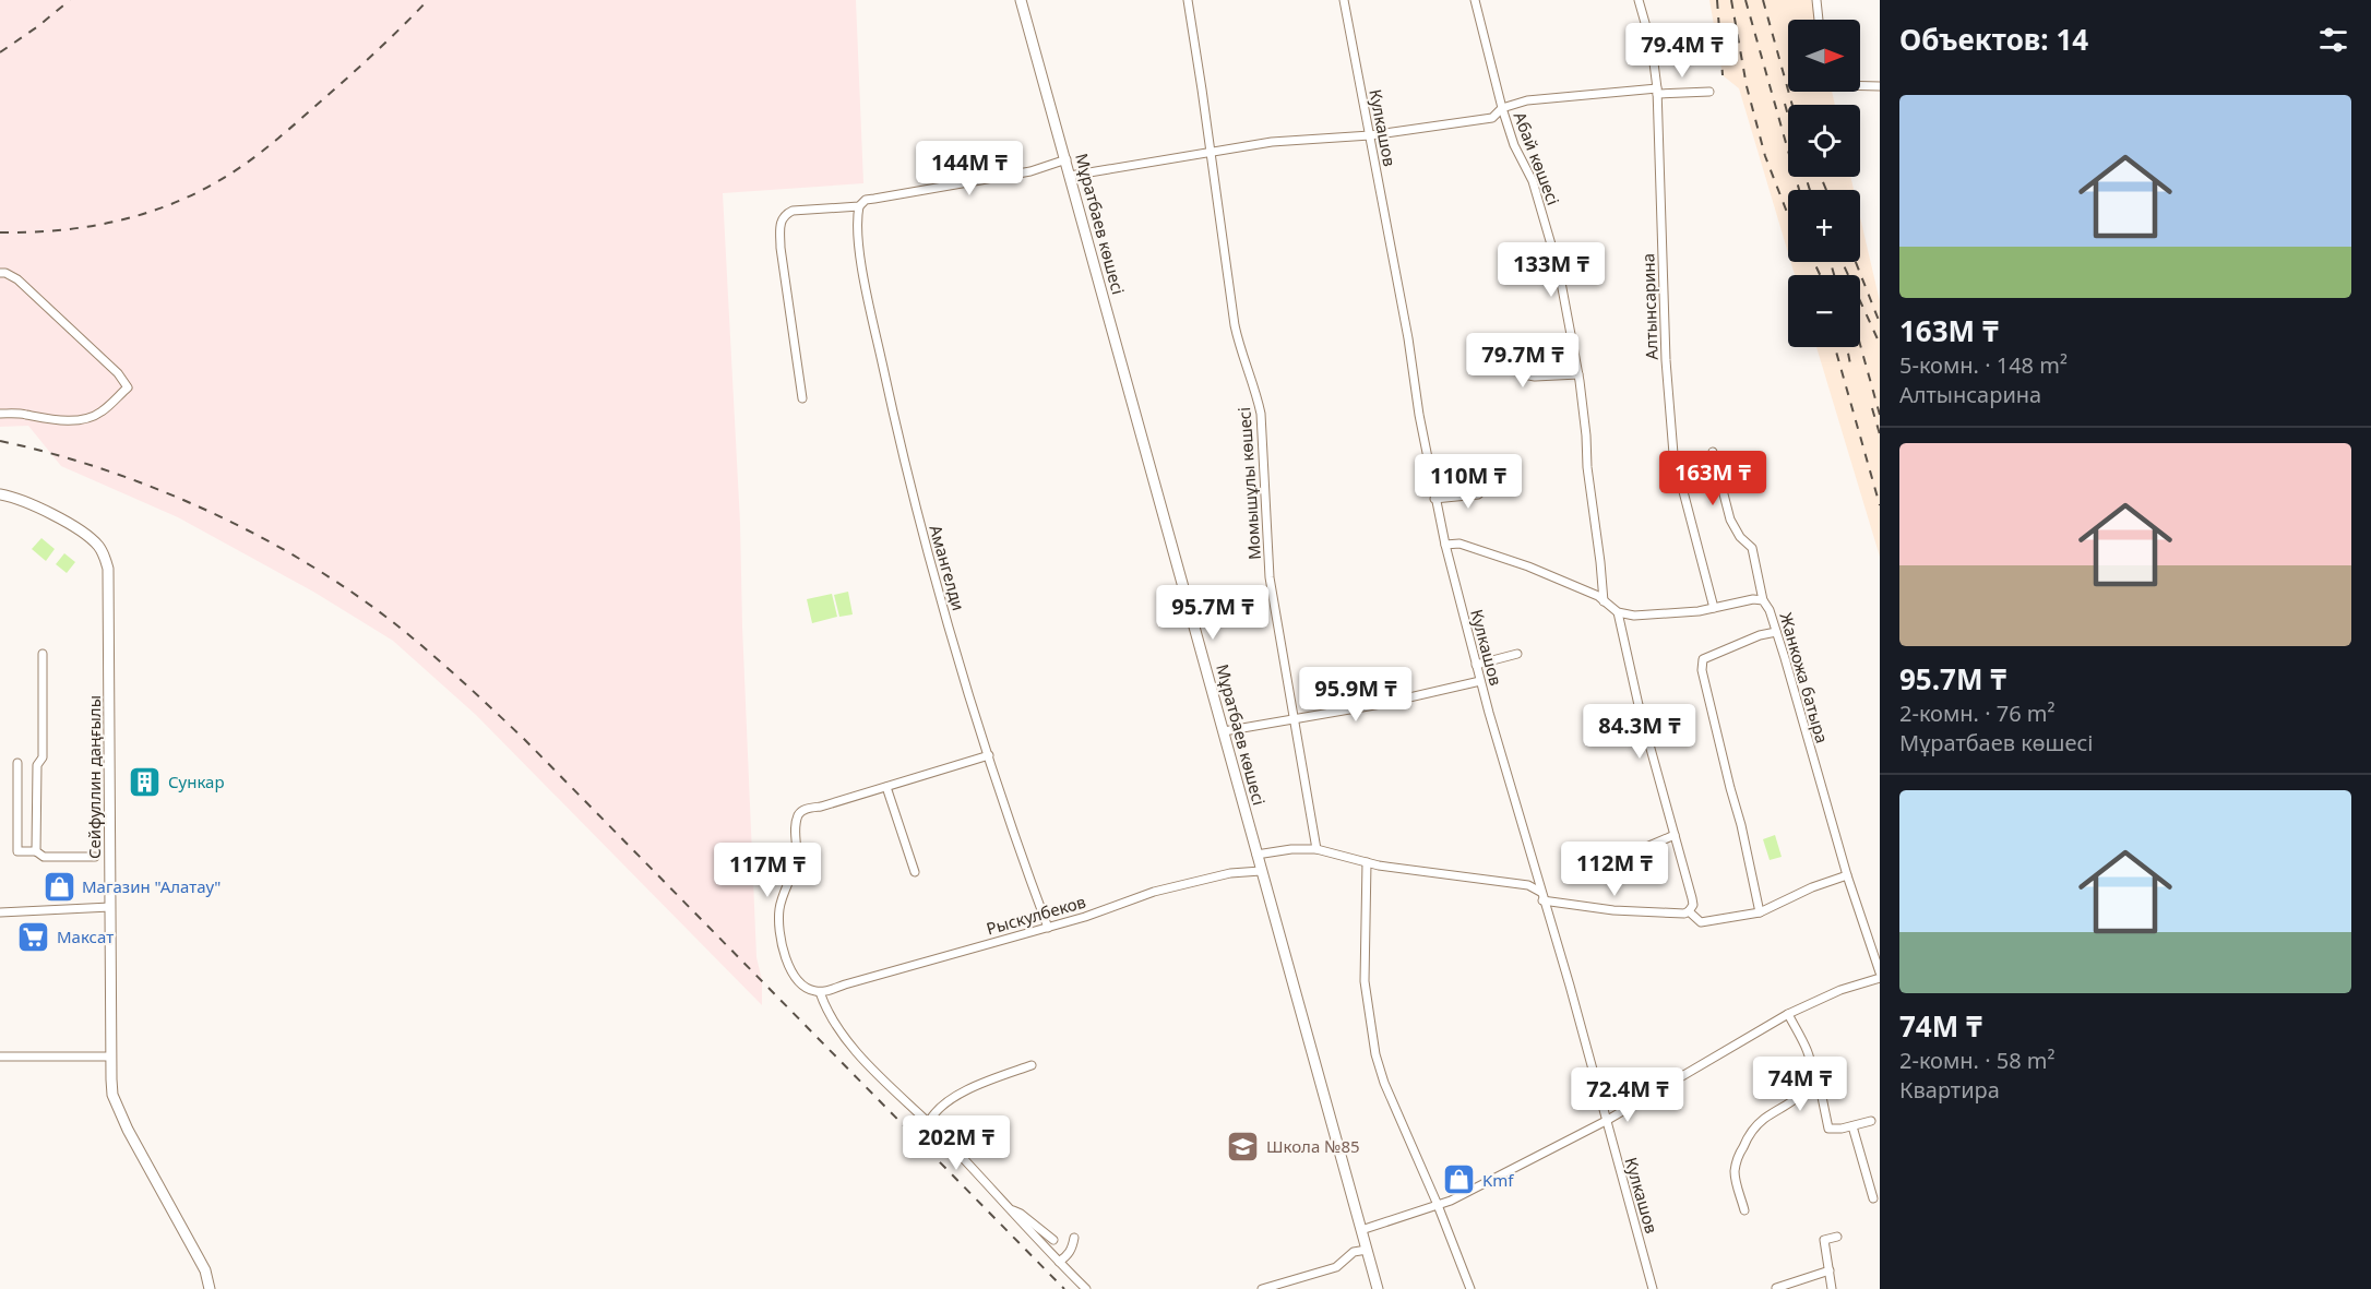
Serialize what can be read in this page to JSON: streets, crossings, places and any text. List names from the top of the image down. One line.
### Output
{"streets":{"street":["Кулкашов","Абай көшесі","Мұратбаев көшесі","Алтынсарина","Момышұлы көшесі","Амангелди","Жанкожа батыра","Сейфуллин даңғылы","Рыскулбеков"]},"crossings":[["Кулкашов","Жанкожа батыра"],["Мұратбаев көшесі","Жанкожа батыра"],["Мұратбаев көшесі","Рыскулбеков"],["Алтынсарина","Жанкожа батыра"],["Амангелди","Рыскулбеков"]],"places":{"building":["Сункар"],"shop":["Магазин \"Алатау\"","Kmf"],"supermarket":["Максат"],"school or university":["Школа №85"]},"north":"right","page":{"heading":"Объектов: 14","map_buttons":["+","−"],"price":["79.4M ₸","144M ₸","133M ₸","79.7M ₸","163M ₸","110M ₸","95.7M ₸","95.9M ₸","84.3M ₸","112M ₸","117M ₸","74M ₸","72.4M ₸","202M ₸"],"list":[{"name":"163M ₸","note":"5-комн. · 148 m² · Алтынсарина"},{"name":"95.7M ₸","note":"2-комн. · 76 m² · Мұратбаев көшесі"},{"name":"74M ₸","note":"2-комн. · 58 m² · Квартира"}]}}
